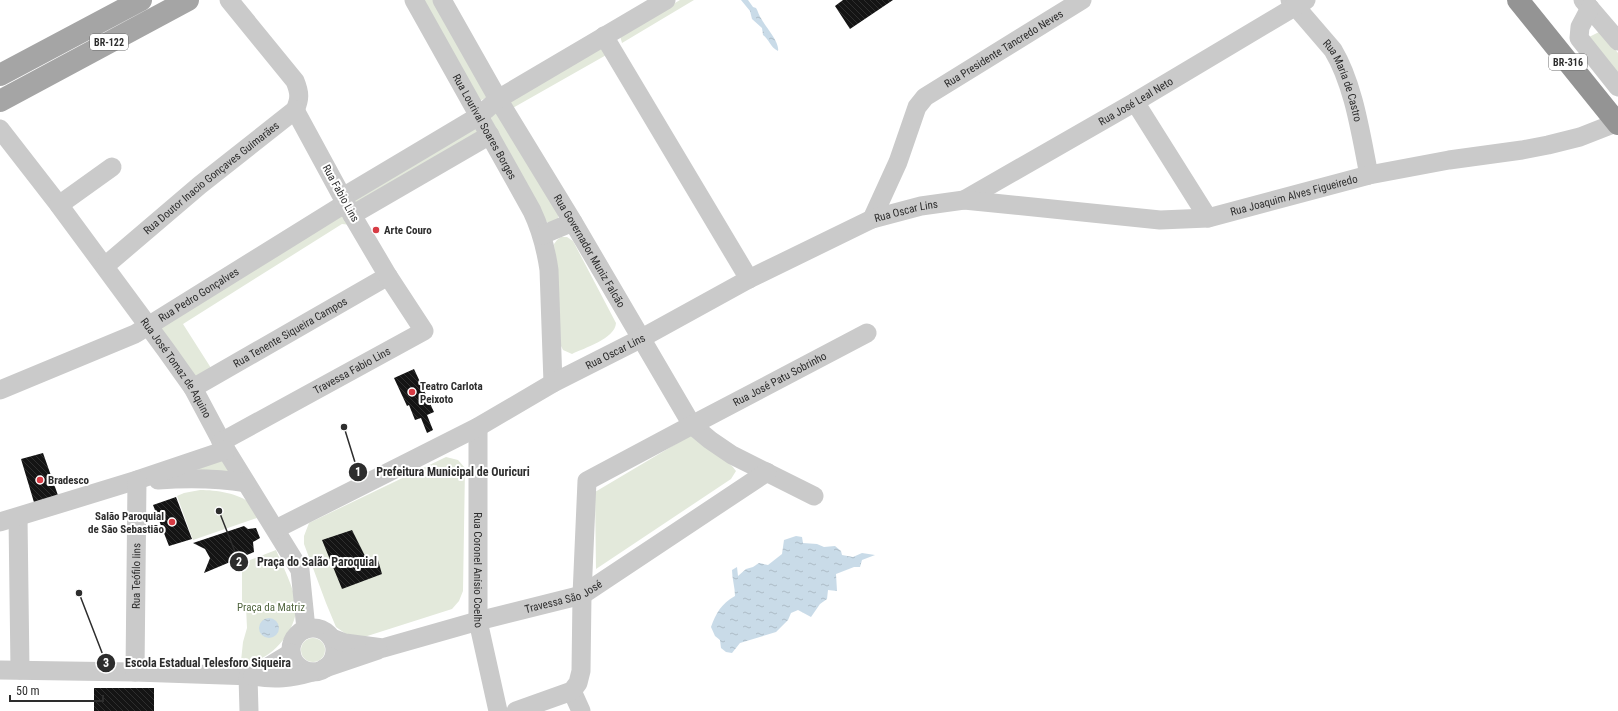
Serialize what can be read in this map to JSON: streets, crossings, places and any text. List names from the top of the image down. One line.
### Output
{"streets":{"highway":["BR-316"],"main road":["BR-122"],"street":["Rua Presidente Tancredo Neves","Rua Maria de Castro","Rua José Leal Neto","Rua Lourival Soares Borges","Rua Doutor Inacio Gonçaves Guimarães","Rua Fabio Lins","Rua Joaquim Alves Figueiredo","Rua Oscar Lins","Rua Governador Muniz Falcão","Rua Pedro Gonçalves","Rua Tenente Siqueira Campos","Rua José Tomaz de Aquino","Travessa Fabio Lins","Rua José Patu Sobrinho","Rua Coronel Anísio Coelho","Rua Teófilo lins","Travessa São José"]},"crossings":[["Rua Presidente Tancredo Neves","Rua Oscar Lins"],["BR-316","Rua Joaquim Alves Figueiredo"],["Rua Maria de Castro","Rua José Leal Neto"],["Rua Maria de Castro","Rua Joaquim Alves Figueiredo"],["Rua José Leal Neto","Rua Joaquim Alves Figueiredo"],["Rua José Leal Neto","Rua Oscar Lins"],["Rua Lourival Soares Borges","Rua Oscar Lins"],["Rua Lourival Soares Borges","Rua Pedro Gonçalves"],["Rua Doutor Inacio Gonçaves Guimarães","Rua Fabio Lins"],["Rua Doutor Inacio Gonçaves Guimarães","Rua José Tomaz de Aquino"],["Rua Fabio Lins","Rua Pedro Gonçalves"],["Rua Fabio Lins","Rua Tenente Siqueira Campos"],["Rua Fabio Lins","Travessa Fabio Lins"],["Rua Joaquim Alves Figueiredo","Rua Oscar Lins"],["Rua Oscar Lins","Rua Governador Muniz Falcão"],["Rua Oscar Lins","Rua José Tomaz de Aquino"],["Rua Oscar Lins","Rua Coronel Anísio Coelho"],["Rua Governador Muniz Falcão","Rua Pedro Gonçalves"],["Rua Governador Muniz Falcão","Rua José Patu Sobrinho"],["Rua Governador Muniz Falcão","Travessa São José"],["Rua Pedro Gonçalves","Rua José Tomaz de Aquino"],["Rua Tenente Siqueira Campos","Rua José Tomaz de Aquino"],["Rua Tenente Siqueira Campos","Travessa Fabio Lins"],["Rua José Tomaz de Aquino","Travessa Fabio Lins"],["Rua José Tomaz de Aquino","Travessa São José"],["Rua José Patu Sobrinho","Travessa São José"],["Rua Coronel Anísio Coelho","Travessa São José"]],"parks":["Praça da Matriz"],"places":["Arte Couro","Teatro Carlota Peixoto","Prefeitura Municipal de Ouricuri","Bradesco","Praça do Salão Paroquial","Salão Paroquial de São Sebastião","Escola Estadual Telesforo Siqueira"],"scale_bar":"50 m"}
